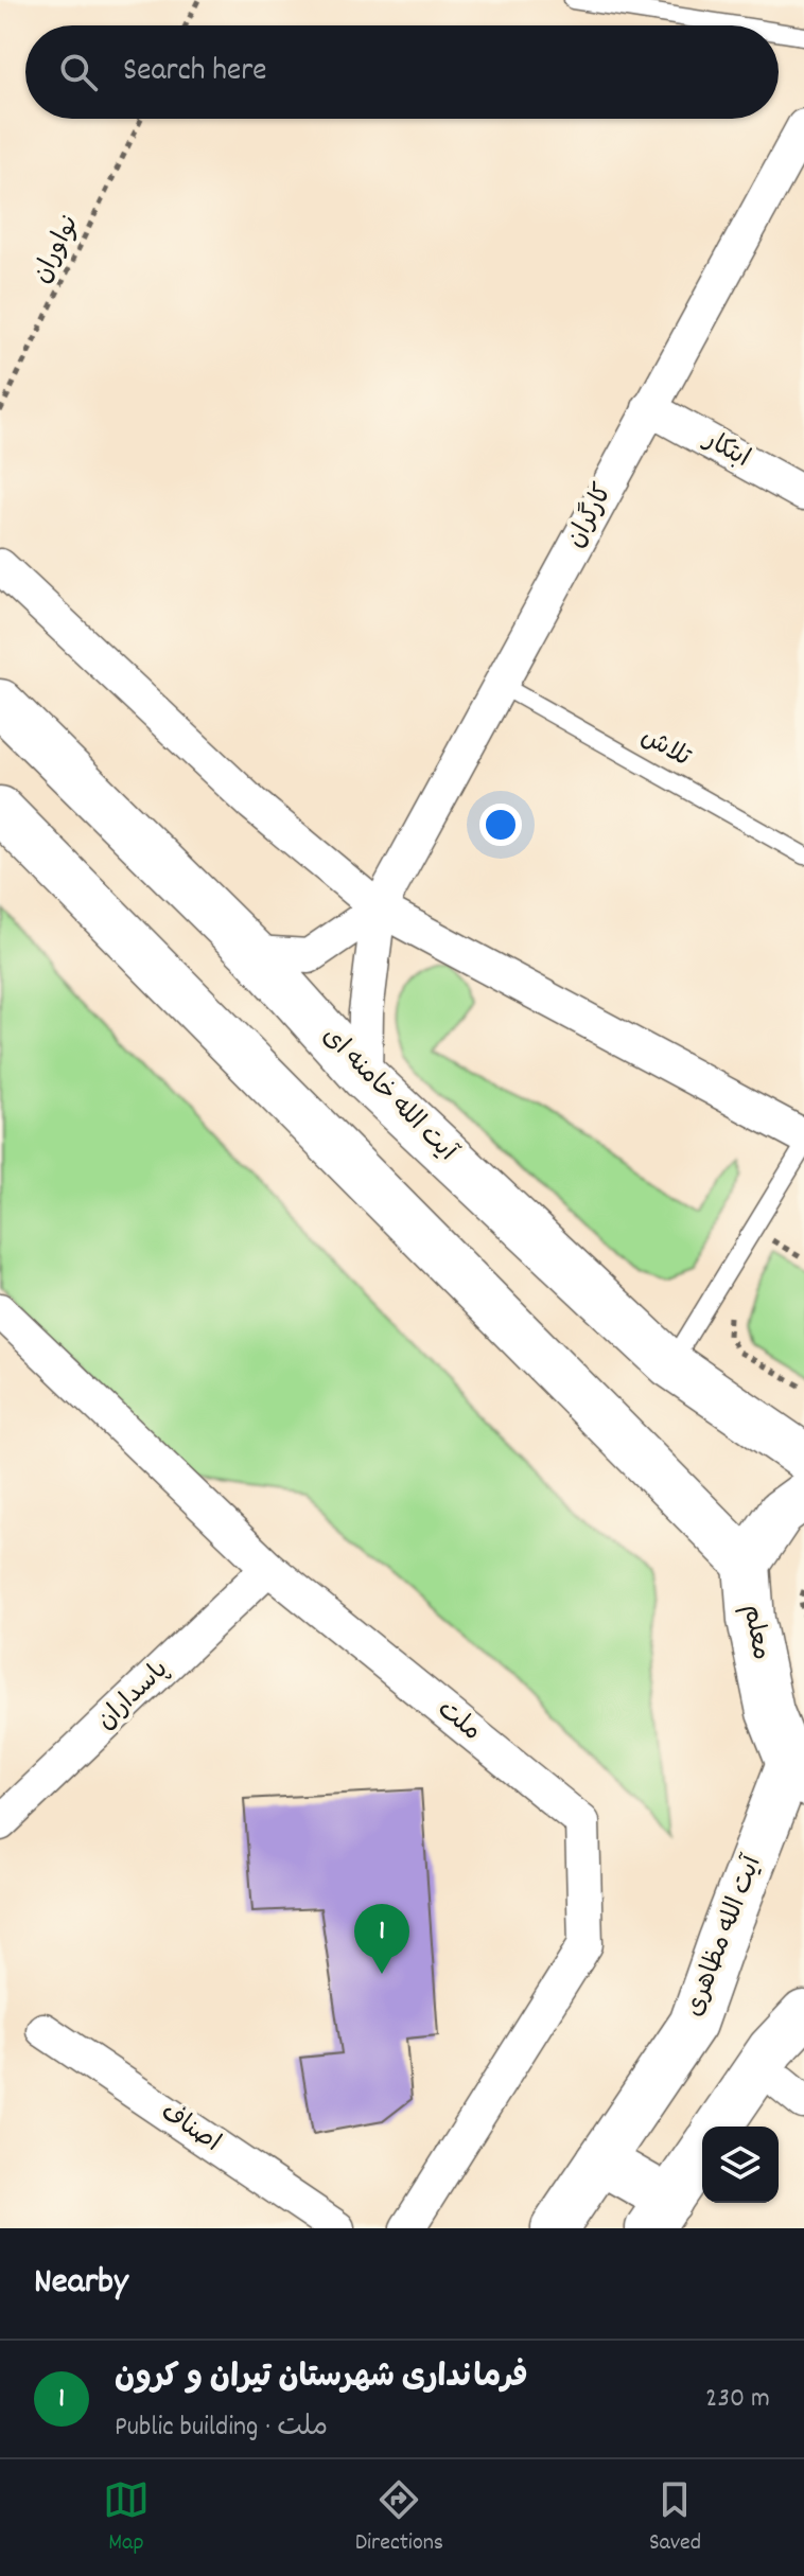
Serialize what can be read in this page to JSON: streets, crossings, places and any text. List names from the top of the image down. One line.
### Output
{"streets":{"main road":["آیت الله خامنه ای","معلم","آیت الله مظاهری"],"street":["ابتکار","کارگران","پاسداران","ملت","اصناف"],"lane":["تلاش"],"path":["نواوران"]},"crossings":[["ابتکار","کارگران"],["کارگران","تلاش"],["معلم","آیت الله مظاهری"],["پاسداران","ملت"]],"page":{"search":"Search here","pins":"1","heading":"Nearby","list":[{"mark":"1","name":"فرمانداری شهرستان تیران و کرون","note":"Public building · ملت","value":"230 m"}],"nav":["Map","Directions","Saved"]}}
